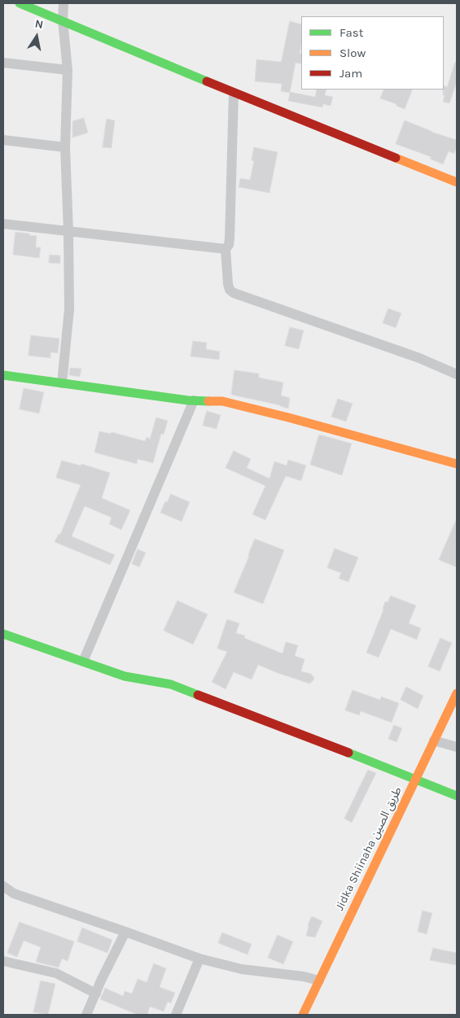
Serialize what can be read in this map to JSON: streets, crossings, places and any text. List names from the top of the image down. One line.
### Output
{"streets":{"street":["Jidka Shiinaha طريق الصين"]},"legend":["Fast","Slow","Jam"],"north":"top"}
